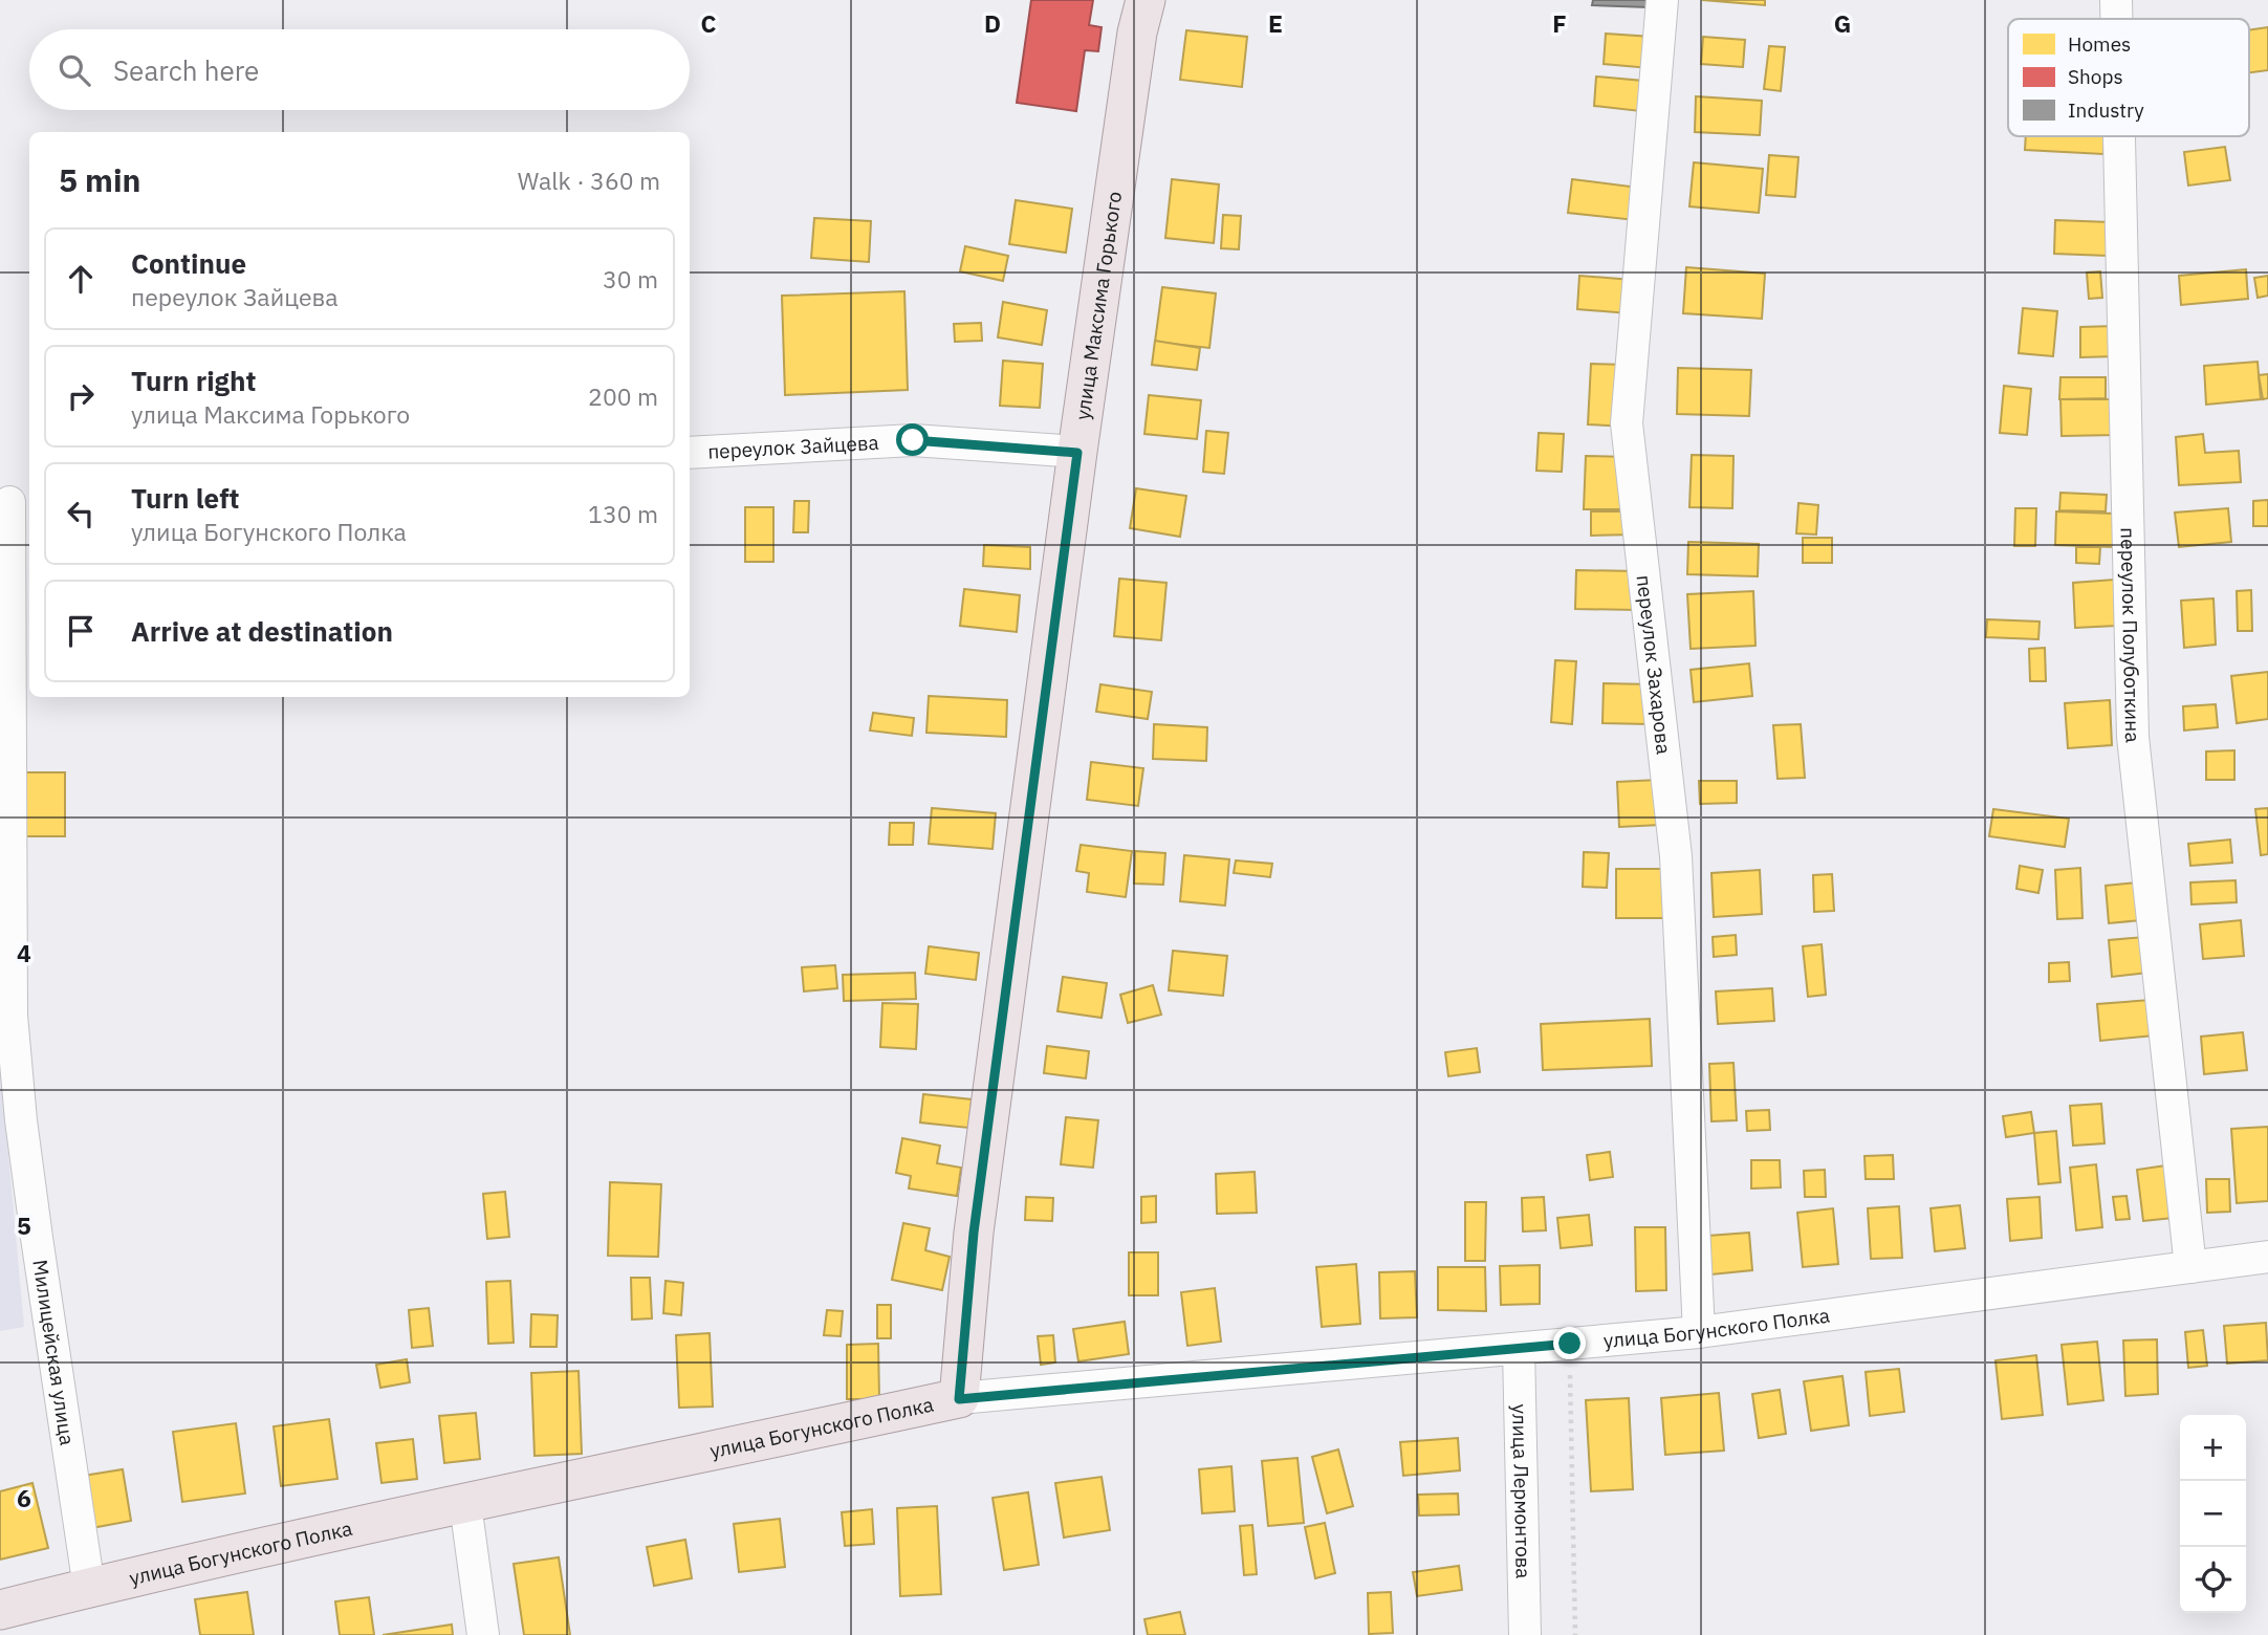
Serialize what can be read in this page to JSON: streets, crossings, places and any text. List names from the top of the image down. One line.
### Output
{"streets":{"main road":["улица Максима Горького","улица Богунского Полка"],"street":["переулок Зайцева","переулок Полуботкина","переулок Захарова","Милицейская улица","улица Лермонтова"]},"crossings":[["улица Максима Горького","переулок Зайцева"],["улица Максима Горького","улица Богунского Полка"],["переулок Полуботкина","улица Богунского Полка"],["переулок Захарова","улица Богунского Полка"],["улица Богунского Полка","Милицейская улица"],["улица Богунского Полка","улица Лермонтова"]],"legend":["Homes","Shops","Industry"],"page":{"search":"Search here","heading":["5 min","Walk · 360 m"],"list":[["Continue","переулок Зайцева","30 m"],["Turn right","улица Максима Горького","200 m"],["Turn left","улица Богунского Полка","130 m"],"Arrive at destination"],"map_buttons":["+","−"]},"grid":{"columns":["C","D","E","F","G"],"rows":["4","5","6"]}}
